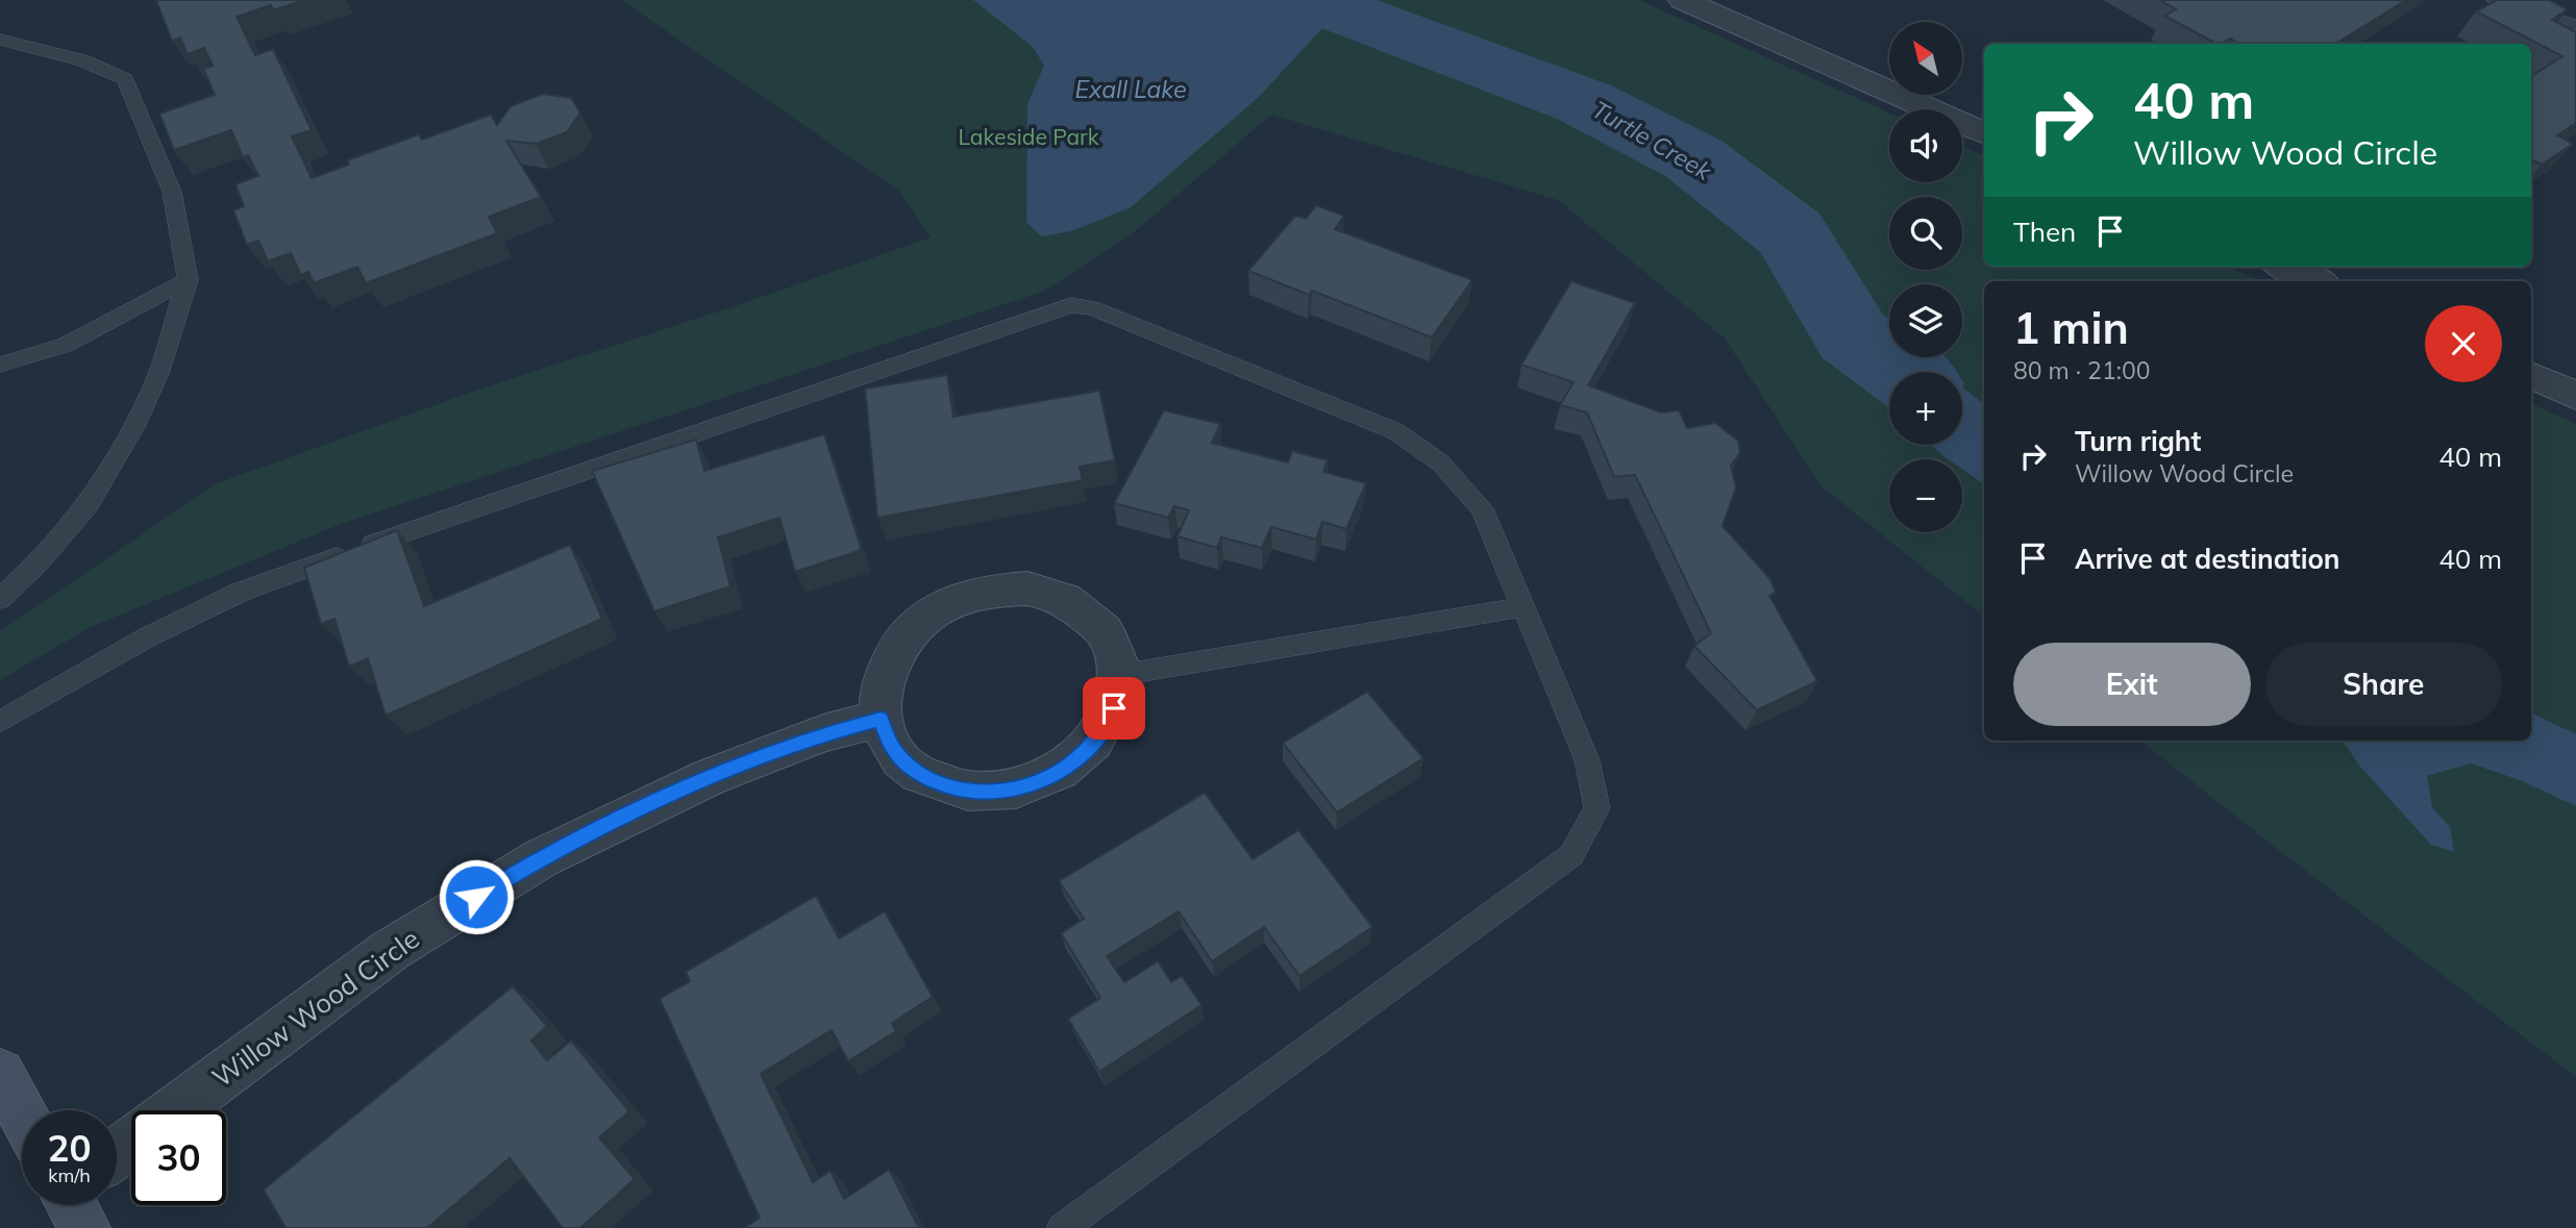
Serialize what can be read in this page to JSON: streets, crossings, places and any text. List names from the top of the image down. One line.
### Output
{"streets":{"street":["Willow Wood Circle"]},"water":["Exall Lake","Turtle Creek"],"parks":["Lakeside Park"],"north":"top left","page":{"map_buttons":["+","−"],"turn":["40 m","Willow Wood Circle"],"then":"Then","heading":["1 min","80 m · 21:00"],"list":[{"name":"Turn right","note":"Willow Wood Circle","value":"40 m"},{"name":"Arrive at destination","value":"40 m"}],"buttons":["Exit","Share"],"speed":"20 km/h","limit":"30"}}
